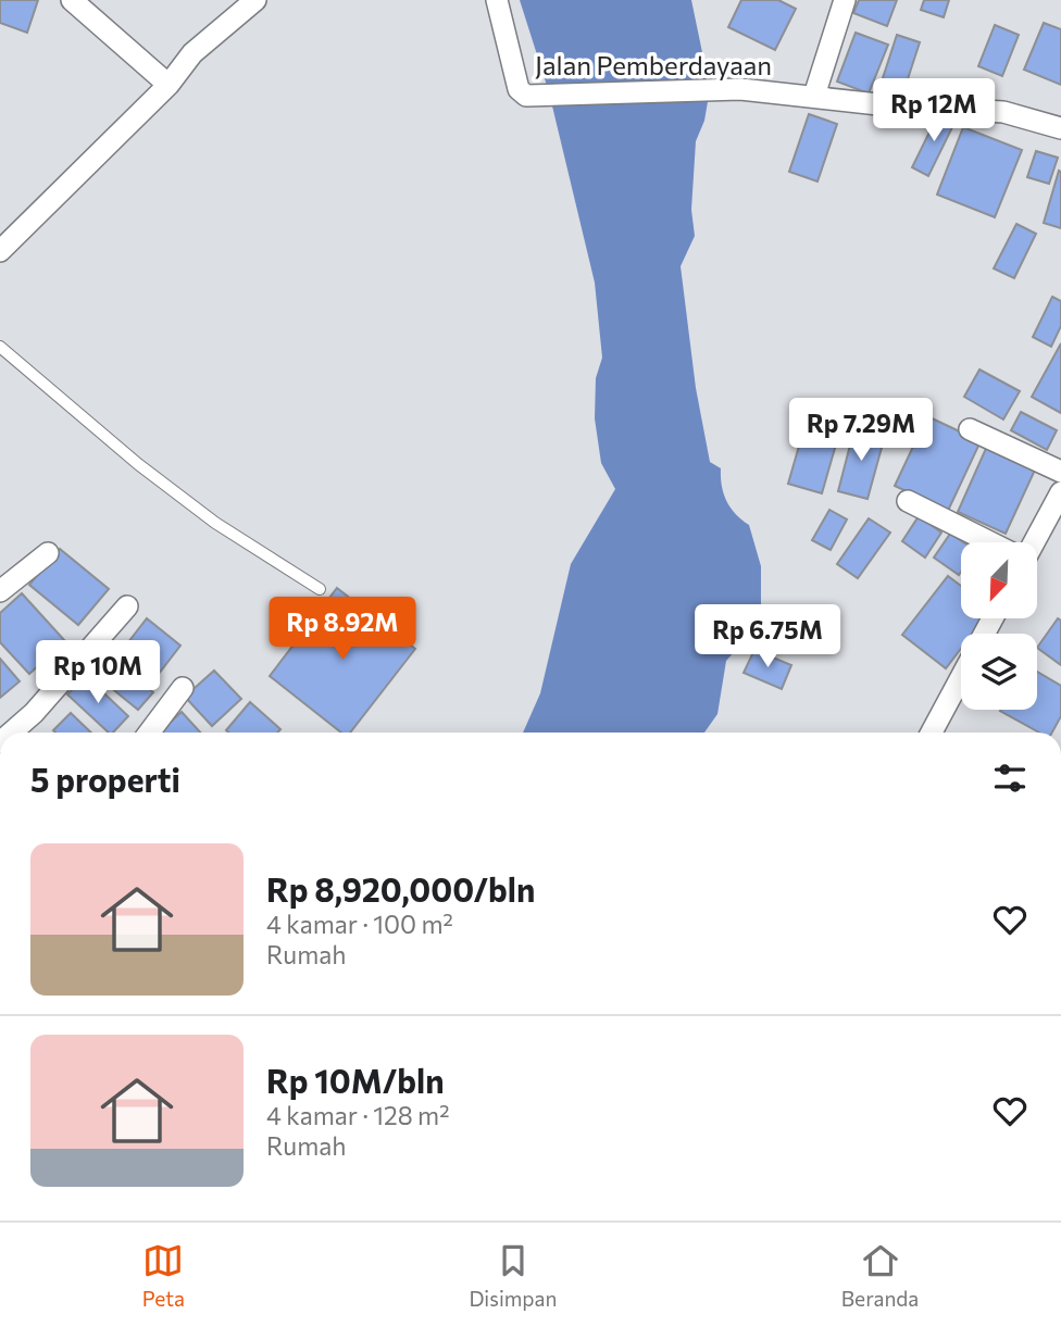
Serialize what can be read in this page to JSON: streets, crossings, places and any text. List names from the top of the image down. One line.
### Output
{"streets":{"street":["Jalan Pemberdayaan"]},"north":"bottom left","page":{"price":["Rp 12M","Rp 7.29M","Rp 8.92M","Rp 6.75M","Rp 10M"],"heading":"5 properti","list":[{"name":"Rp 8,920,000/bln","note":"4 kamar · 100 m² · Rumah"},{"name":"Rp 10M/bln","note":"4 kamar · 128 m² · Rumah"}],"tabs":["Peta","Disimpan","Beranda"]}}
